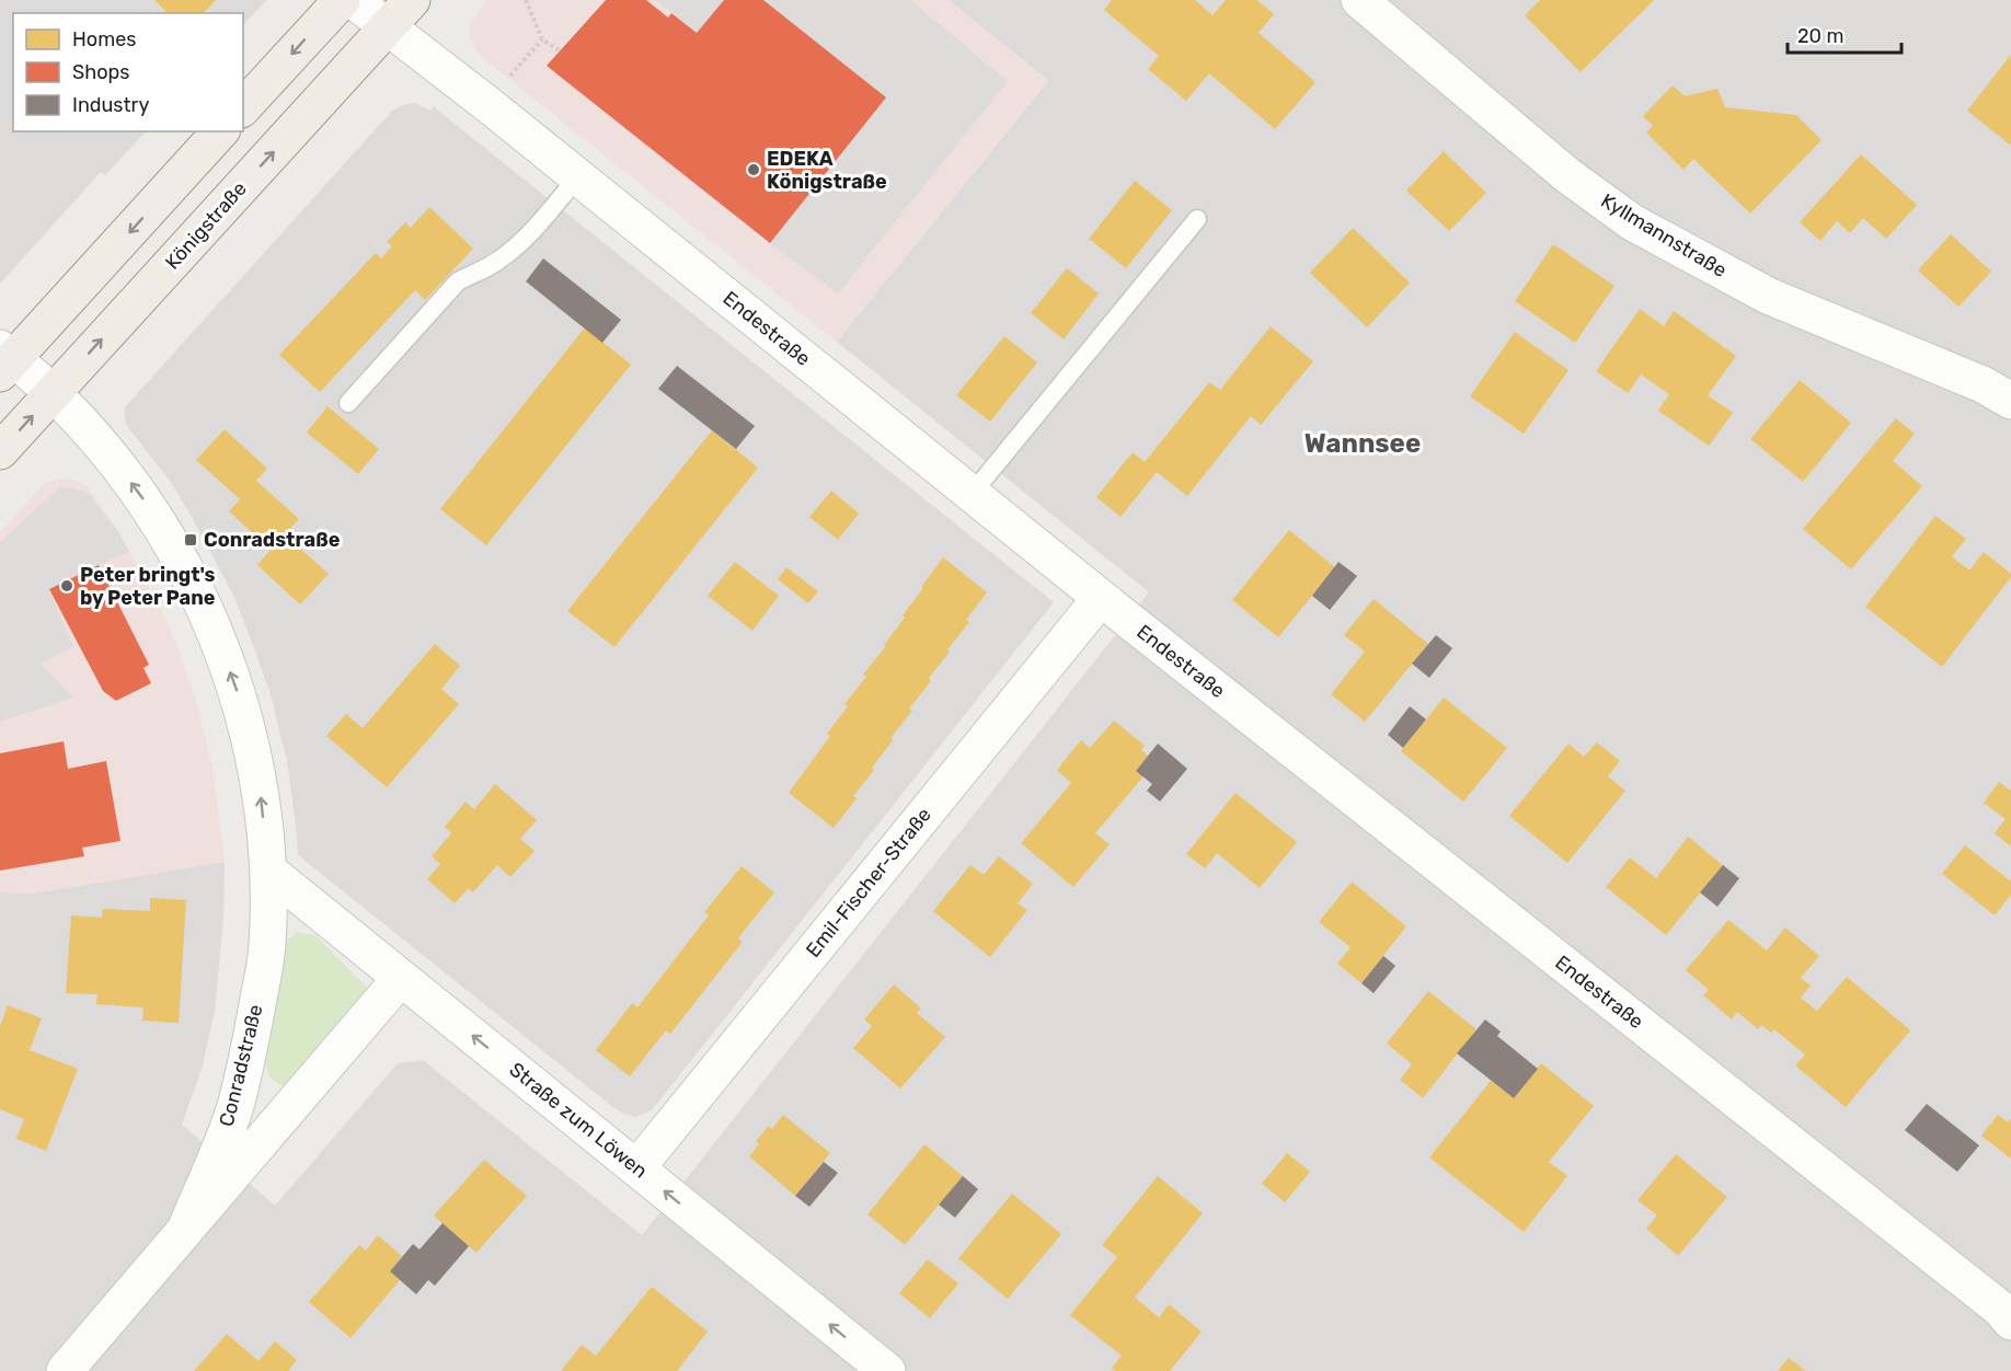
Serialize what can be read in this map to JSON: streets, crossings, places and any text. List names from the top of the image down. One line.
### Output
{"streets":{"main road":["Königstraße"],"street":["Kyllmannstraße","Endestraße","Emil-Fischer-Straße","Conradstraße","Straße zum Löwen"]},"crossings":[["Königstraße","Endestraße"],["Königstraße","Conradstraße"],["Endestraße","Emil-Fischer-Straße"],["Emil-Fischer-Straße","Straße zum Löwen"],["Conradstraße","Straße zum Löwen"]],"one_way":["Conradstraße","Straße zum Löwen"],"districts":["Wannsee"],"places":{"other":["EDEKA Königstraße","Peter bringt's by Peter Pane"],"transit":["Conradstraße"]},"legend":["Homes","Shops","Industry"],"scale_bar":"20 m"}
